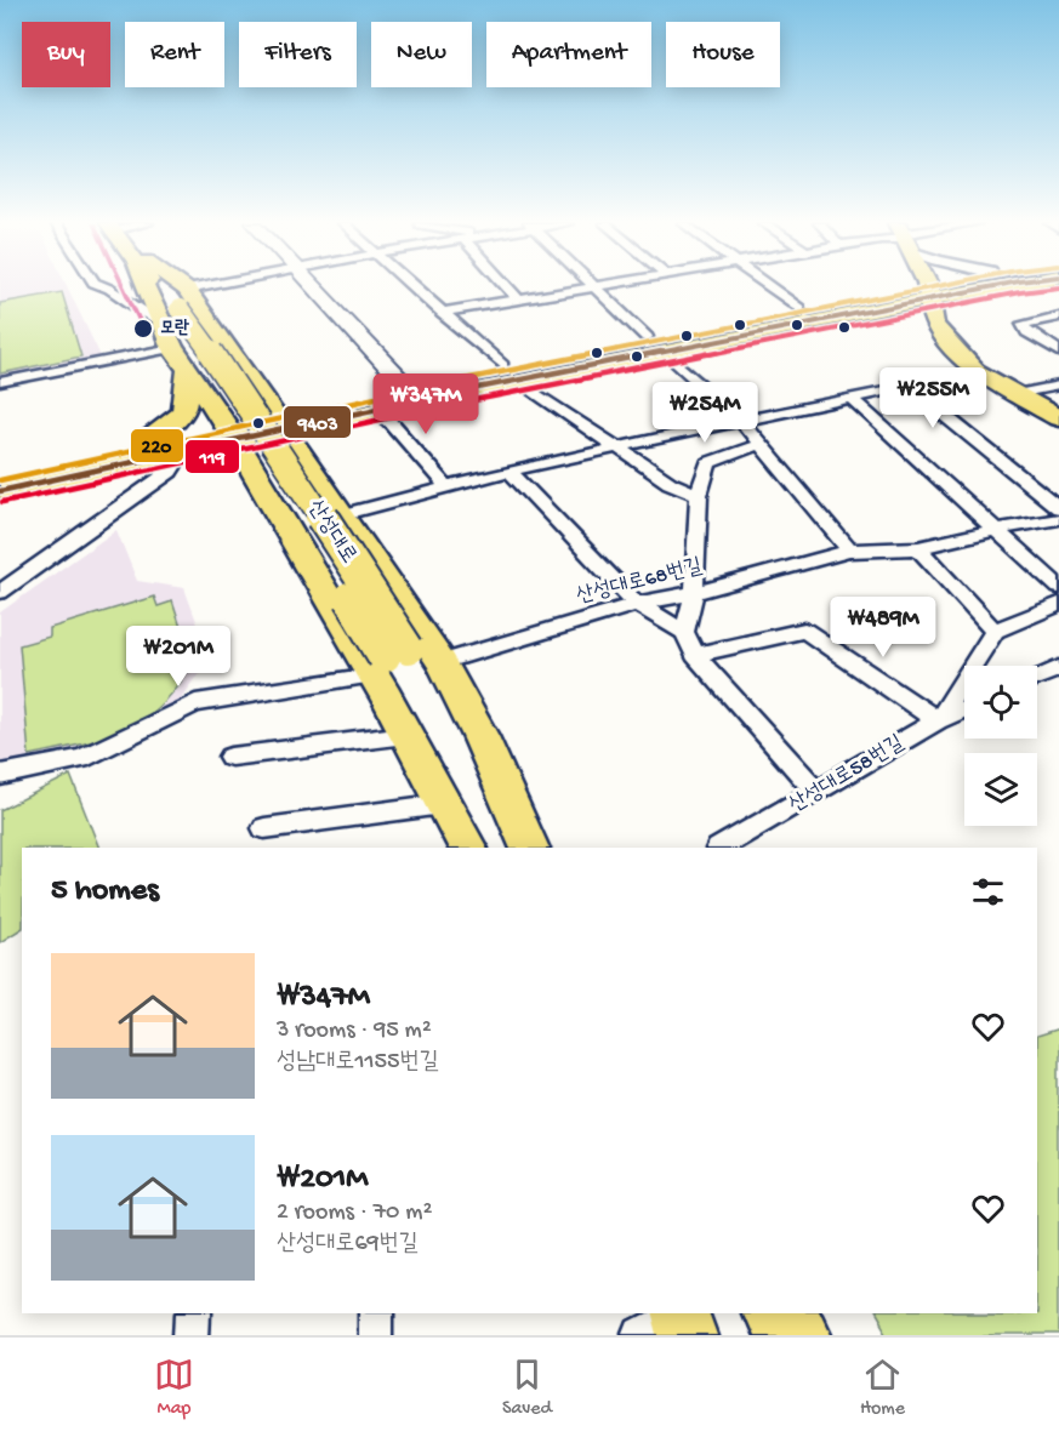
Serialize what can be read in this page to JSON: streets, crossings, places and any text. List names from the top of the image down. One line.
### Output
{"streets":{"main road":["산성대로"],"street":["산성대로68번길","산성대로58번길"]},"places":["모란"],"lines":["transit line 9403","transit line 220","transit line 119"],"page":{"chip":["Buy","Rent","Filters","New","Apartment","House"],"price":["₩255M","₩347M","₩254M","₩489M","₩201M"],"heading":"5 homes","list":[{"name":"₩347M","note":"3 rooms · 95 m² · 성남대로1155번길"},{"name":"₩201M","note":"2 rooms · 70 m² · 산성대로69번길"}],"tabs":["Map","Saved","Home"]}}
